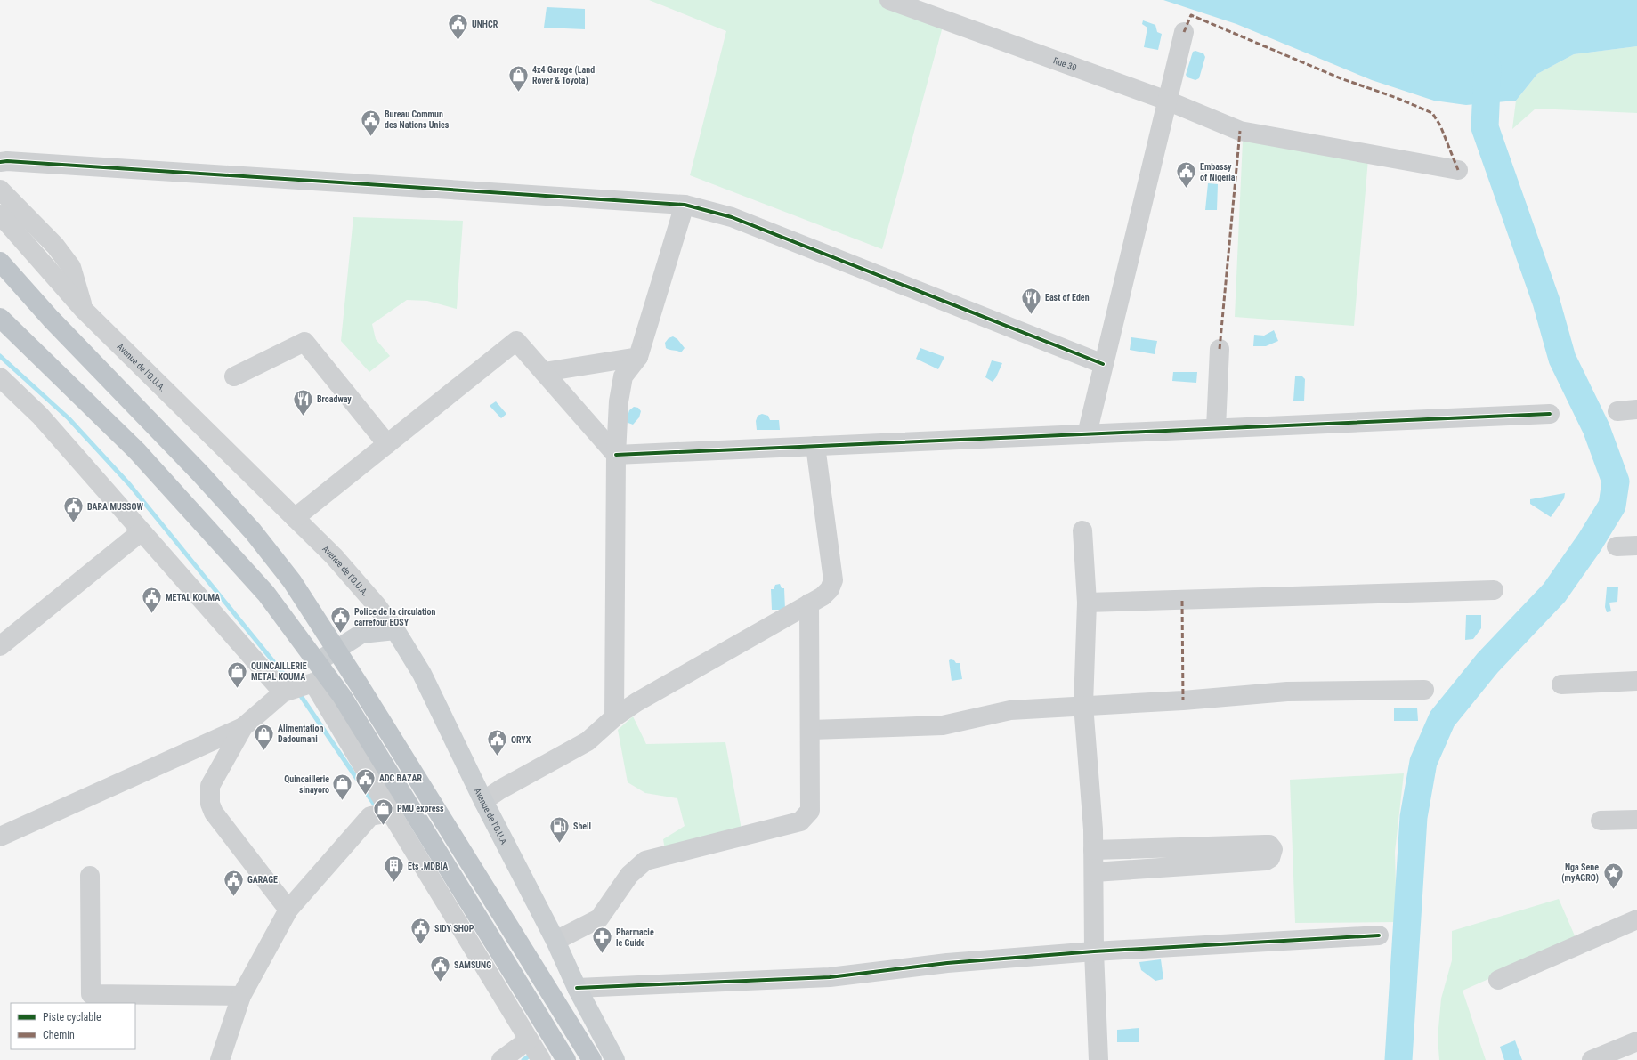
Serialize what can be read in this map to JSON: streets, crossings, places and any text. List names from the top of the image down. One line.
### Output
{"streets":{"main road":["Avenue de l'O.U.A."],"street":["Rue 30"]},"places":{"public building":["UNHCR","Bureau Commun des Nations Unies","Embassy of Nigeria","BARA MUSSOW","METAL KOUMA","Police de la circulation carrefour EOSY","ORYX","ADC BAZAR","GARAGE","SIDY SHOP","SAMSUNG"],"shop":["4x4 Garage (Land Rover & Toyota)","QUINCAILLERIE METAL KOUMA","Alimentation Dadoumani","Quincaillerie sinayoro","PMU express"],"restaurant":["East of Eden","Broadway"],"fuel station":["Shell"],"building":["Ets .MDBIA"],"place":["Nga Sene (myAGRO)"],"pharmacy":["Pharmacie le Guide"]},"legend":["Piste cyclable","Chemin"]}
